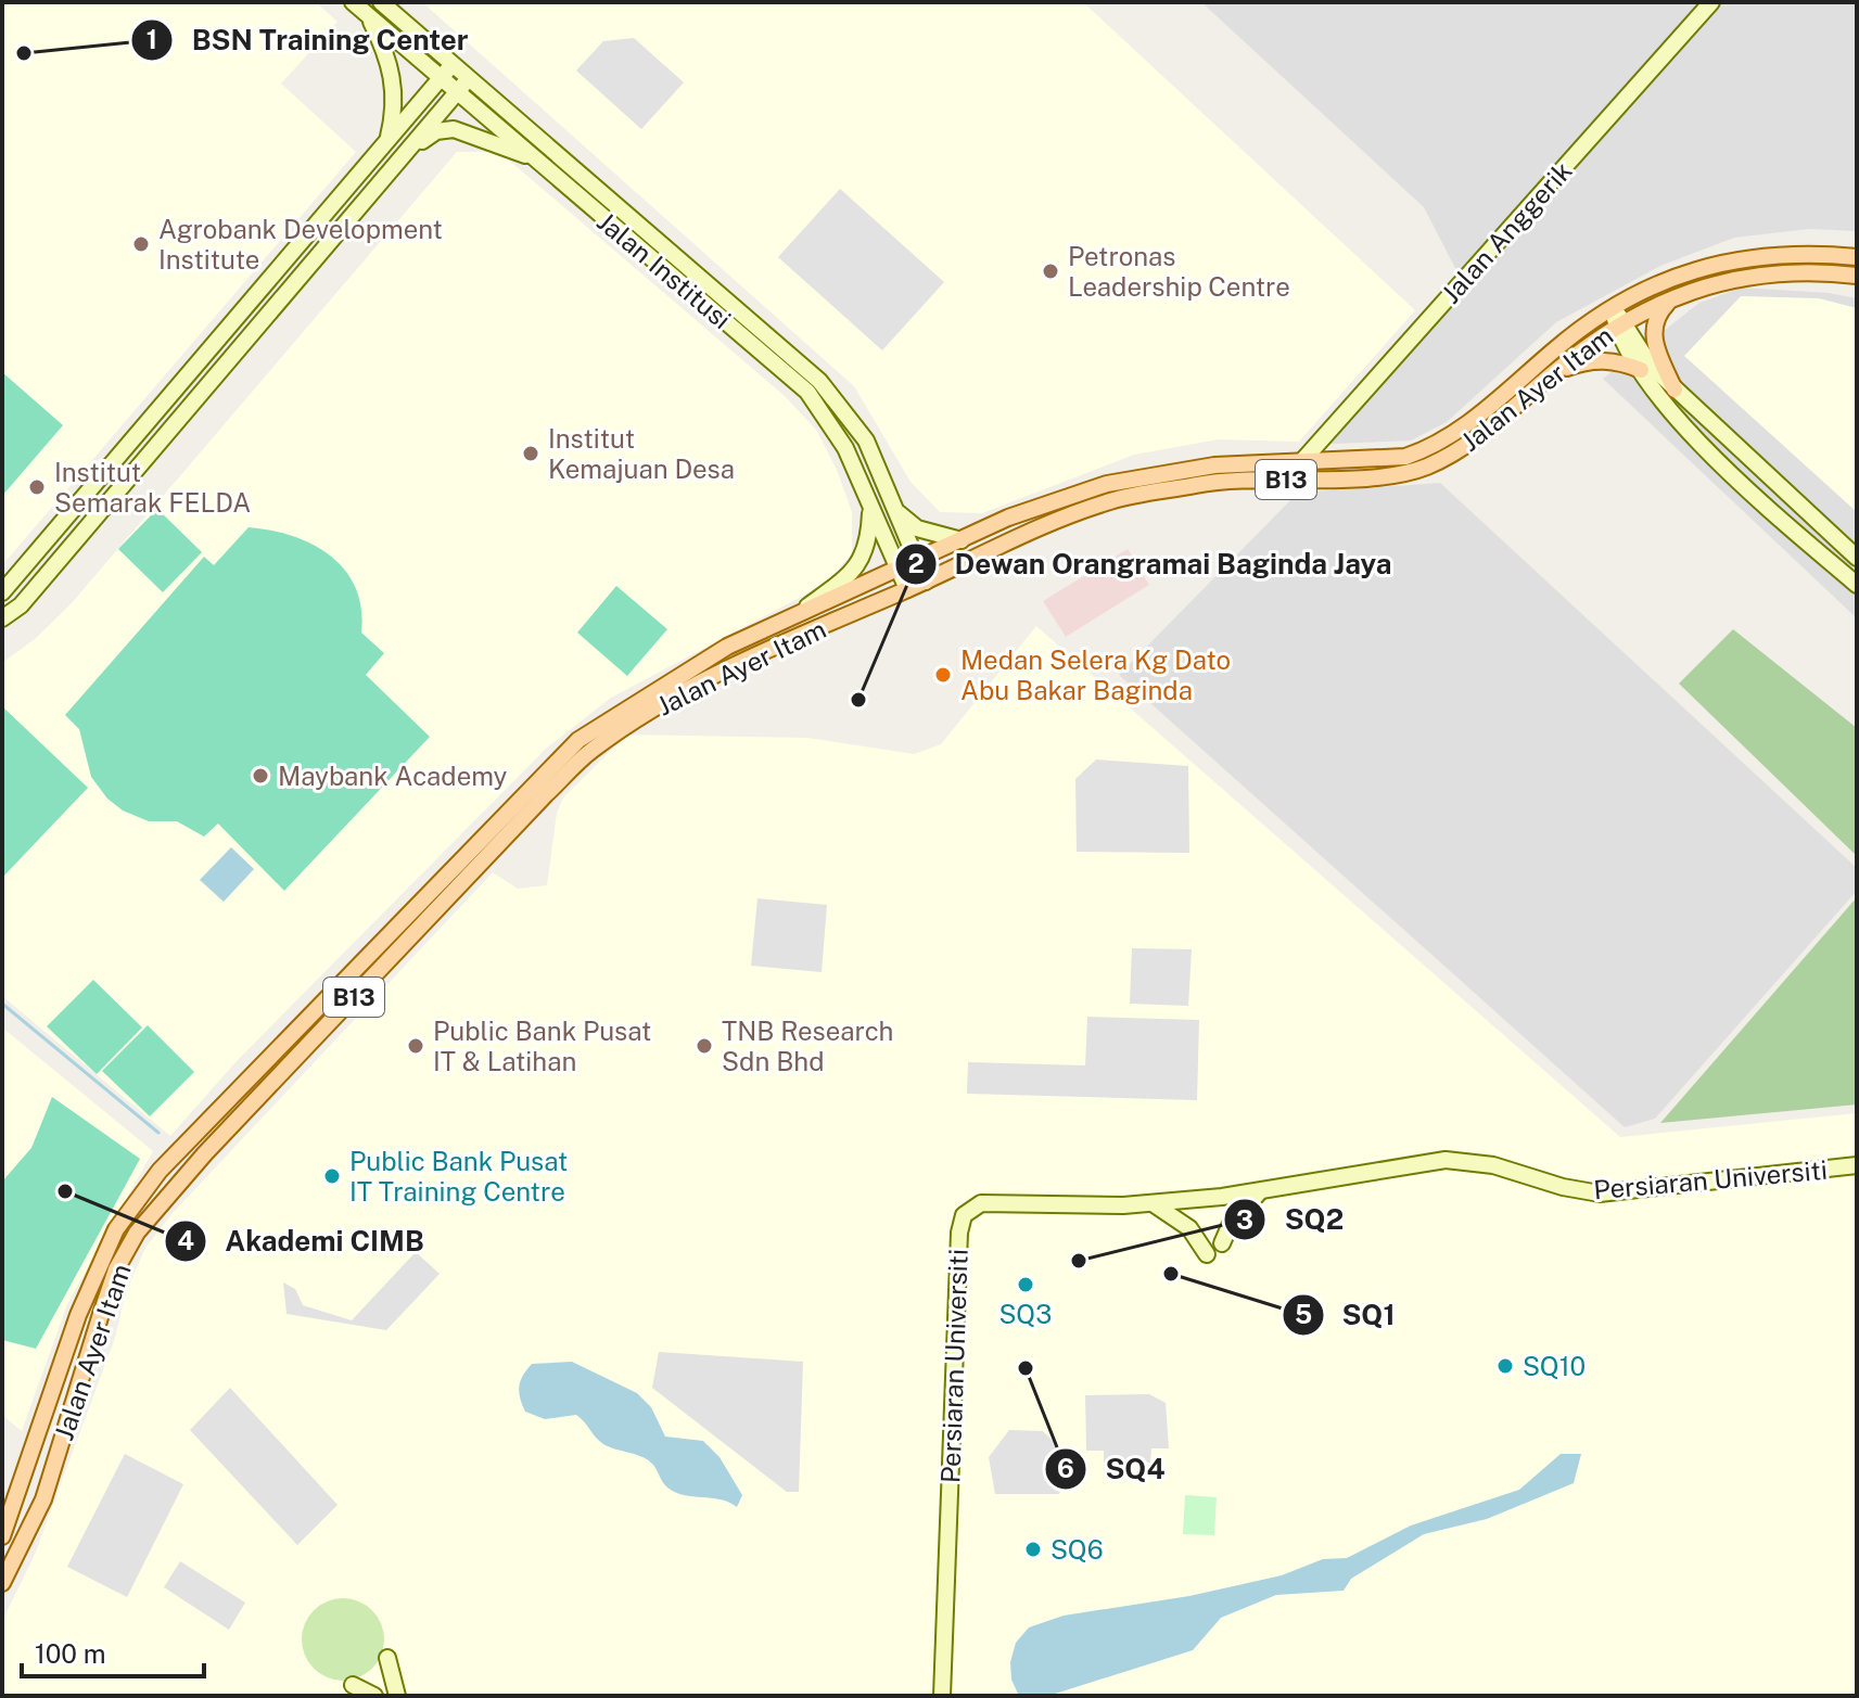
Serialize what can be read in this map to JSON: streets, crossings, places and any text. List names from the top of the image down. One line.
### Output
{"streets":{"main road":["Jalan Ayer Itam","B13"],"street":["Jalan Anggerik","Jalan Institusi","Persiaran Universiti"]},"crossings":[["Jalan Anggerik","Jalan Ayer Itam"],["Jalan Institusi","Jalan Ayer Itam"],["Jalan Ayer Itam","B13"]],"places":["BSN Training Center","Agrobank Development Institute","Petronas Leadership Centre","Institut Kemajuan Desa","Institut Semarak FELDA","Medan Selera Kg Dato Abu Bakar Baginda","Dewan Orangramai Baginda Jaya","Maybank Academy","Public Bank Pusat IT & Latihan","TNB Research Sdn Bhd","Public Bank Pusat IT Training Centre","Akademi CIMB","SQ2","SQ1","SQ3","SQ10","SQ4","SQ6"],"scale_bar":"100 m"}
